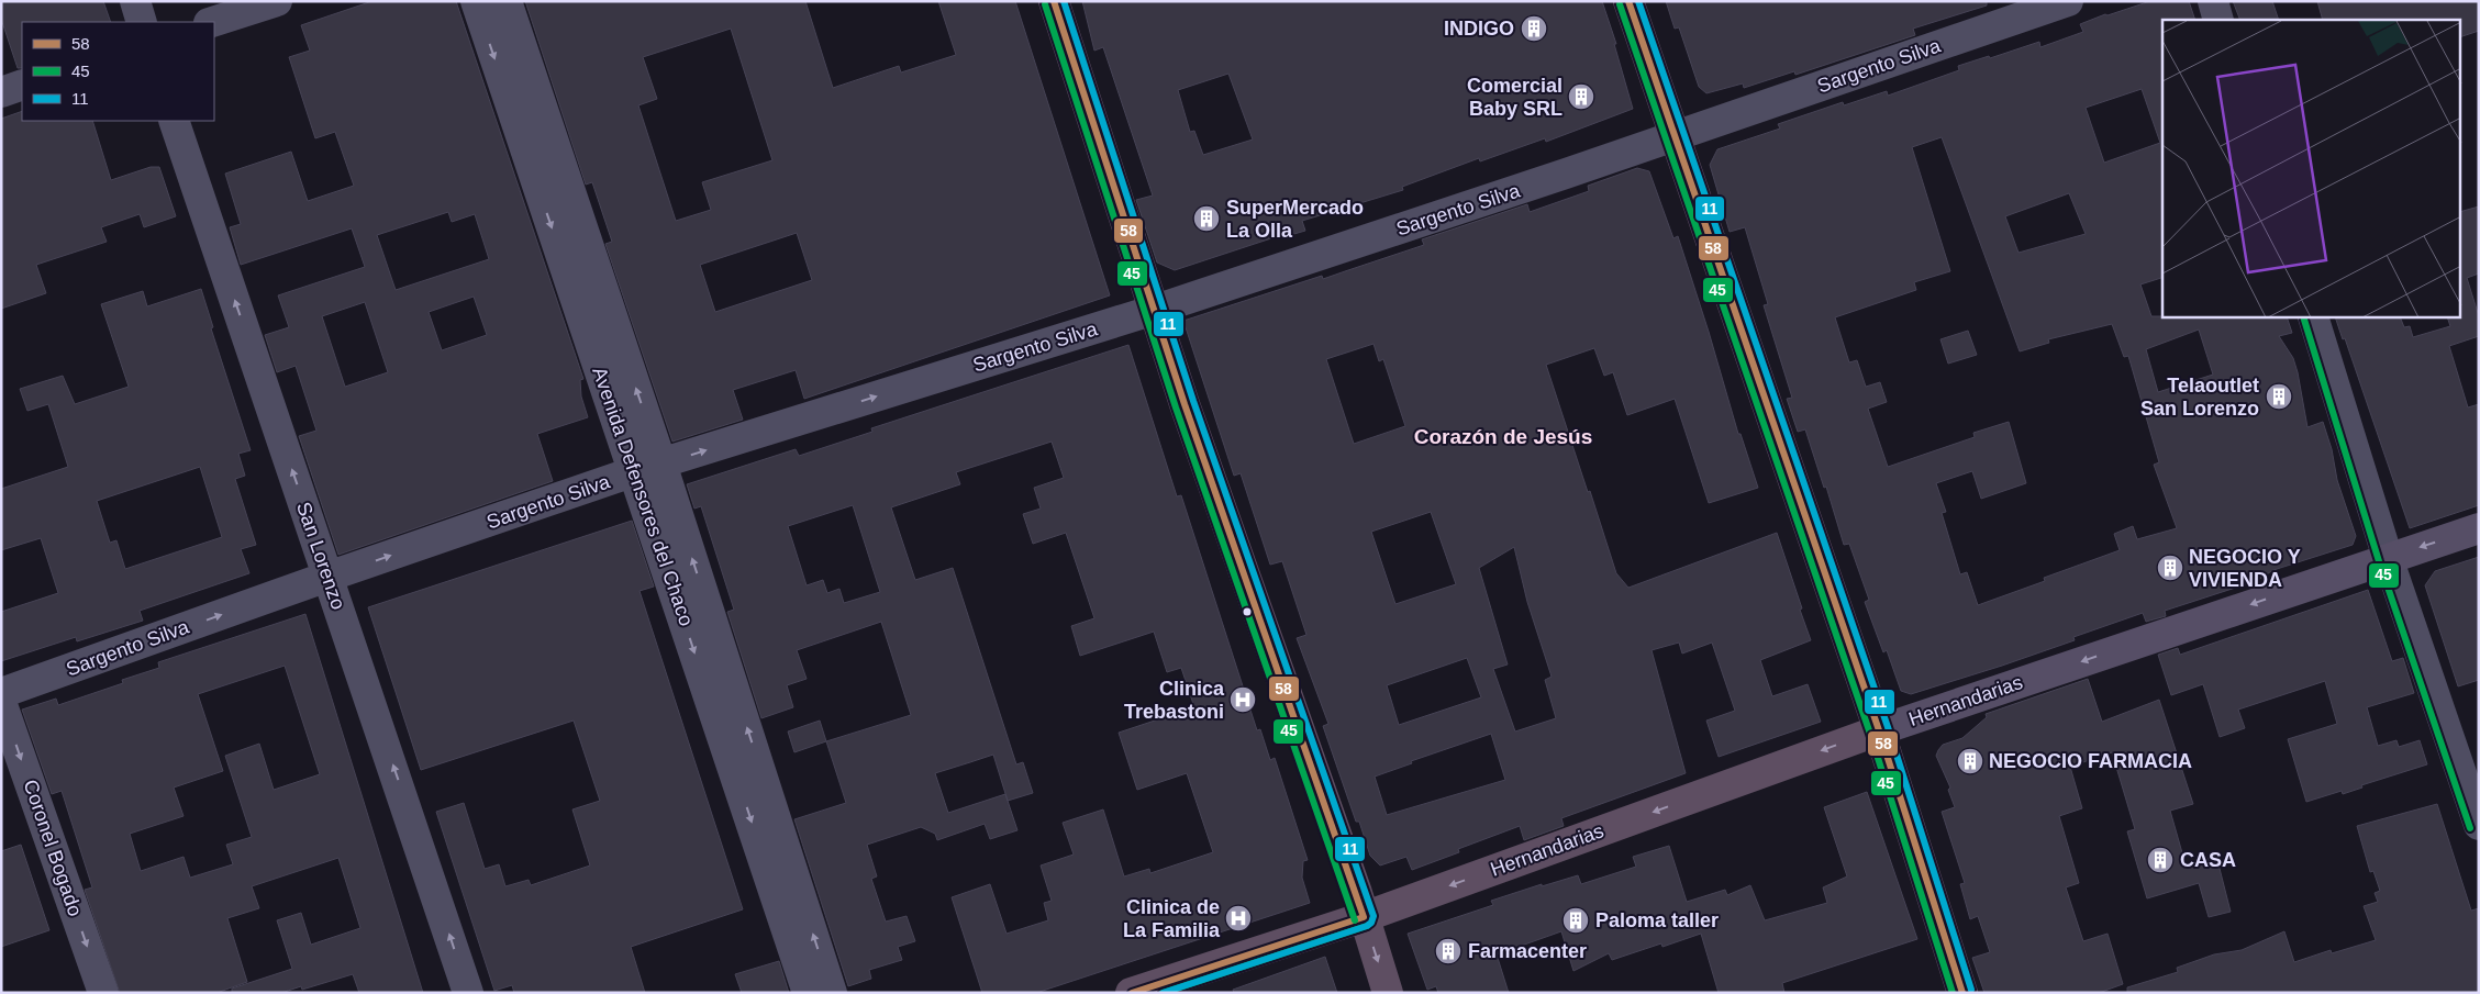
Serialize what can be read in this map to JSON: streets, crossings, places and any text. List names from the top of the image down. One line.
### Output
{"streets":{"highway":["Hernandarias"],"street":["Sargento Silva","Avenida Defensores del Chaco","San Lorenzo","Coronel Bogado"]},"crossings":[["Sargento Silva","Avenida Defensores del Chaco"],["Sargento Silva","San Lorenzo"]],"one_way":["Sargento Silva","San Lorenzo","Hernandarias","Coronel Bogado"],"districts":["Corazón de Jesús"],"places":{"building":["INDIGO","Comercial Baby SRL","SuperMercado La Olla","Telaoutlet San Lorenzo","NEGOCIO Y VIVIENDA","NEGOCIO FARMACIA","CASA","Paloma taller","Farmacenter"],"hospital":["Clinica Trebastoni","Clinica de La Familia"]},"lines":["transit line 58","transit line 11","transit line 45"],"legend":["58","45","11"]}
